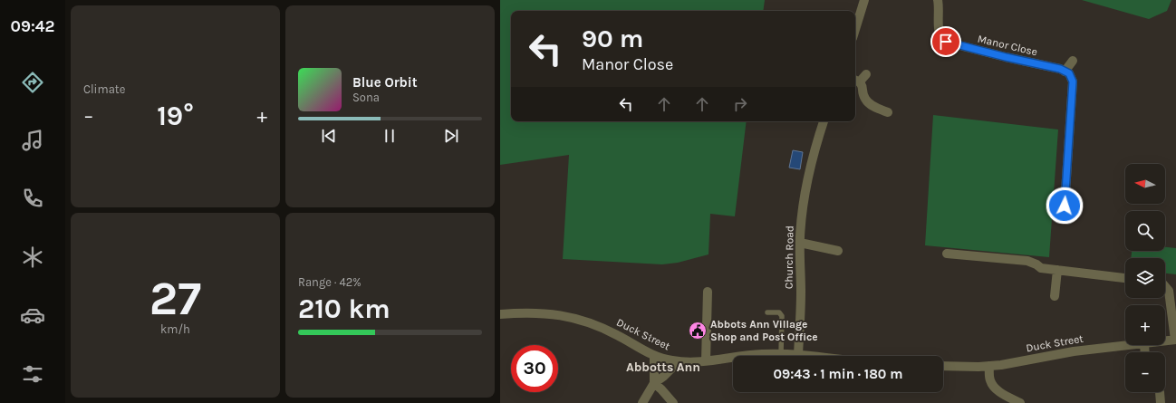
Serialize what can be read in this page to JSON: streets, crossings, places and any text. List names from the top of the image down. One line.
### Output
{"streets":{"street":["Manor Close","Church Road","Duck Street"]},"crossings":[["Church Road","Duck Street"]],"districts":["Abbotts Ann"],"places":{"public building":["Abbots Ann Village Shop and Post Office"]},"north":"left","page":{"tabs":"09:42","tile":["Climate",["27","km/h"],["Range · 42%","210 km"]],"turn":["90 m","Manor Close"],"song":["Blue Orbit","Sona"],"heat":["−","19°","+"],"map_buttons":["+","−"],"limit":"30","trip":"09:43 · 1 min · 180 m"}}
